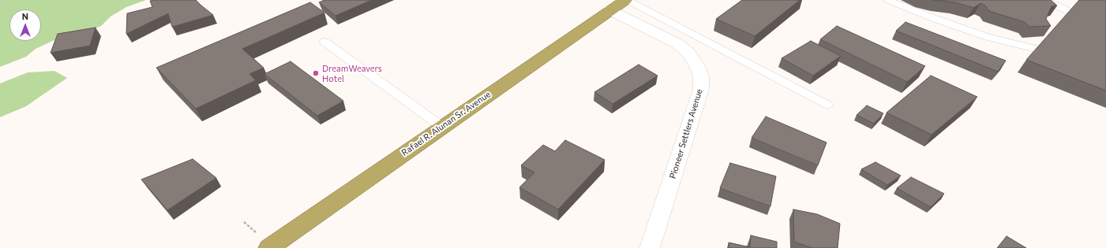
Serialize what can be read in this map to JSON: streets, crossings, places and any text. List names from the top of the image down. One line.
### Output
{"streets":{"highway":["Rafael R. Alunan Sr. Avenue"],"street":["Pioneer Settlers Avenue"]},"crossings":[["Rafael R. Alunan Sr. Avenue","Pioneer Settlers Avenue"]],"places":["DreamWeavers Hotel"],"north":"top"}
